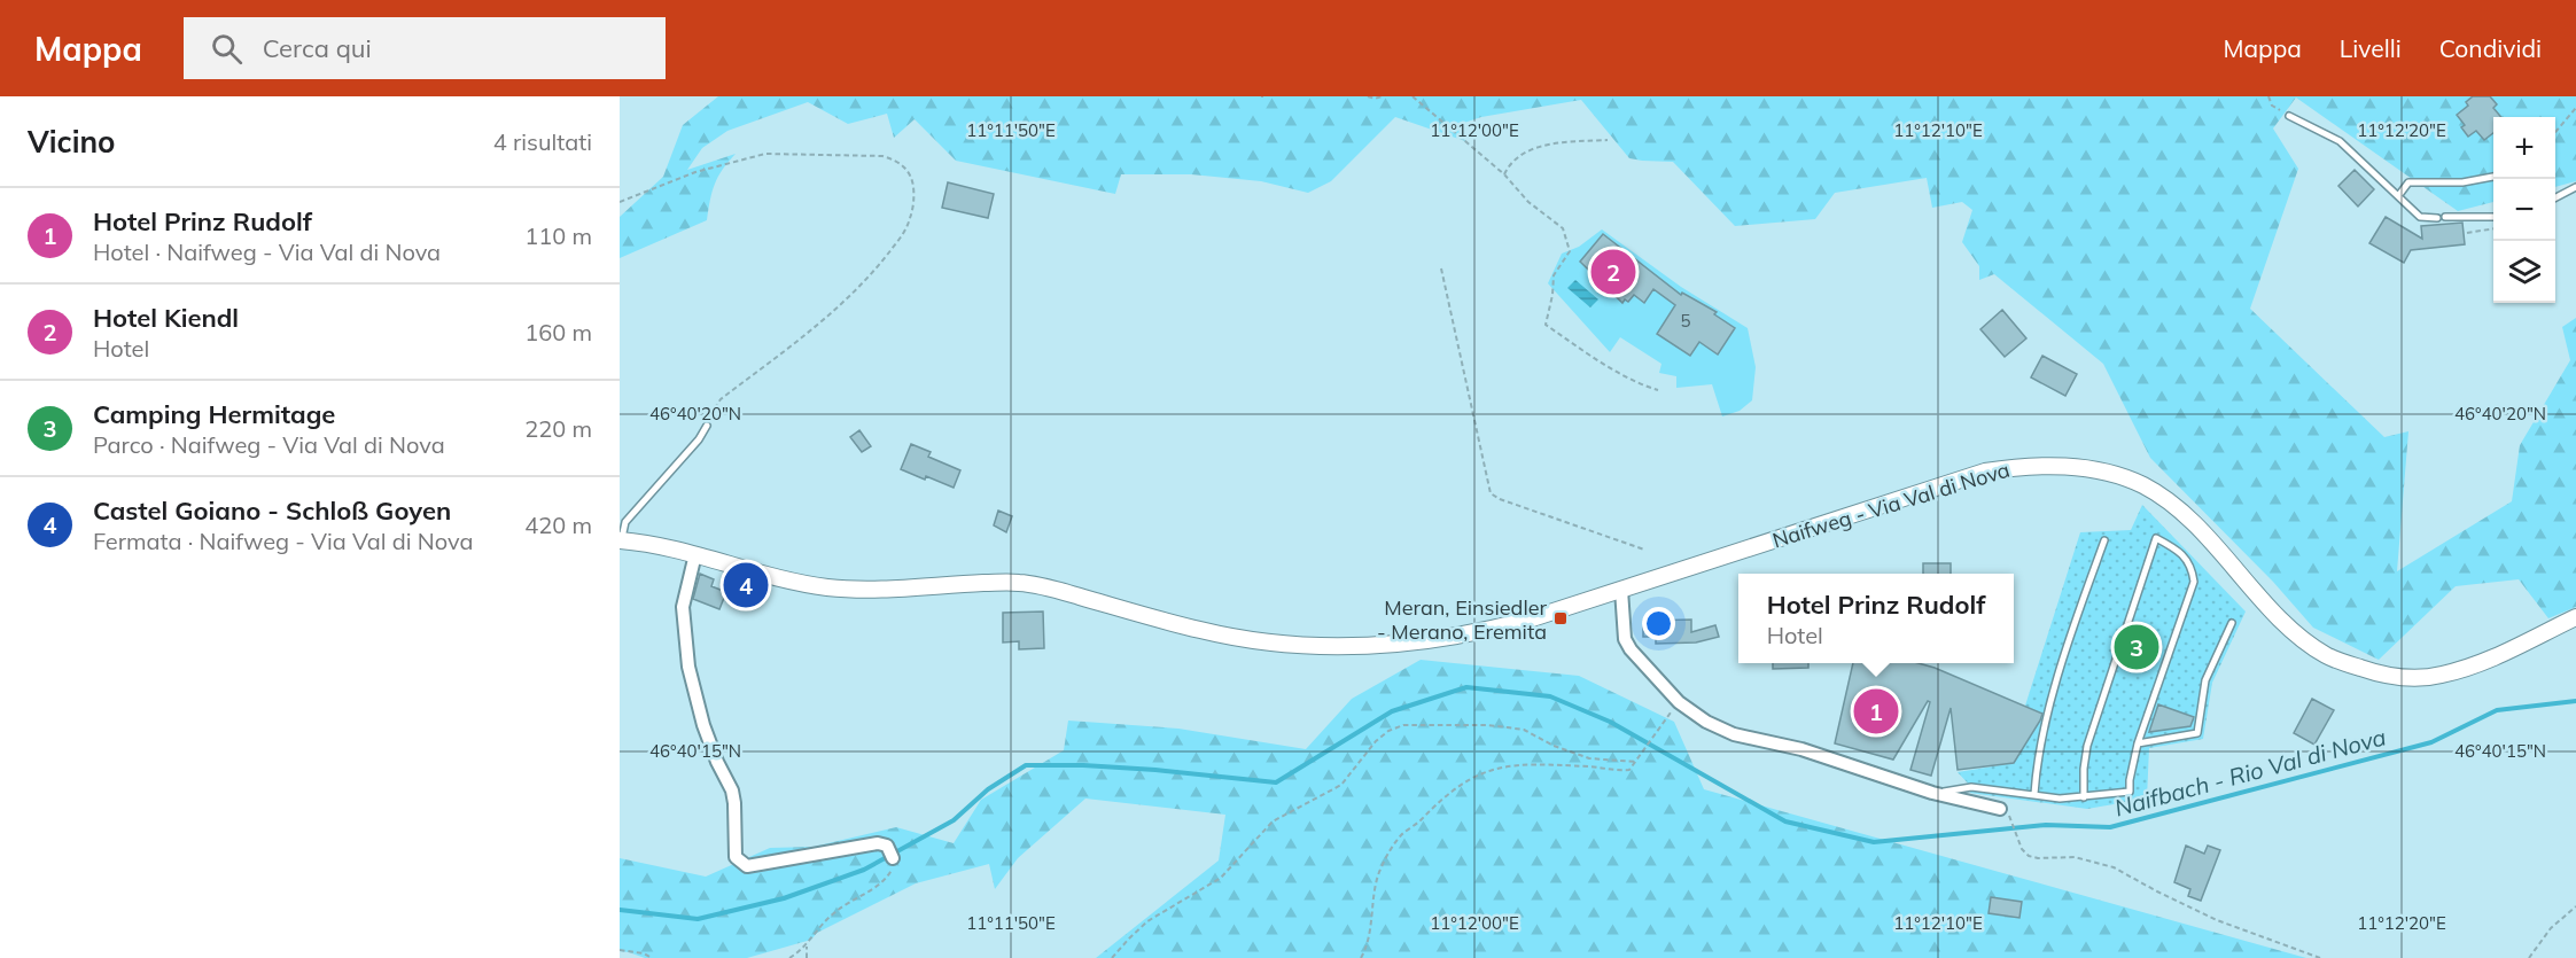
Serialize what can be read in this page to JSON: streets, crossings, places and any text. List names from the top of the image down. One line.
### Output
{"streets":{"main road":["Naifweg - Via Val di Nova"]},"water":["Naifbach - Rio Val di Nova"],"places":{"transit":["Meran, Einsiedler - Merano, Eremita"]},"house_numbers":["5"],"page":{"header":"Mappa","search":"Cerca qui","nav":["Mappa","Livelli","Condividi"],"heading":["Vicino","4 risultati"],"map_buttons":["+","−"],"list":[{"mark":"1","name":"Hotel Prinz Rudolf","note":"Hotel · Naifweg - Via Val di Nova","value":"110 m"},{"mark":"2","name":"Hotel Kiendl","note":"Hotel","value":"160 m"},{"mark":"3","name":"Camping Hermitage","note":"Parco · Naifweg - Via Val di Nova","value":"220 m"},{"mark":"4","name":"Castel Goiano - Schloß Goyen","note":"Fermata · Naifweg - Via Val di Nova","value":"420 m"}],"pins":["2","4","3","1"],"popup":["Hotel Prinz Rudolf","Hotel"]},"coordinates":["11°11'50\"E","11°12'00\"E","11°12'10\"E","11°12'20\"E","46°40'20\"N","46°40'15\"N"]}
